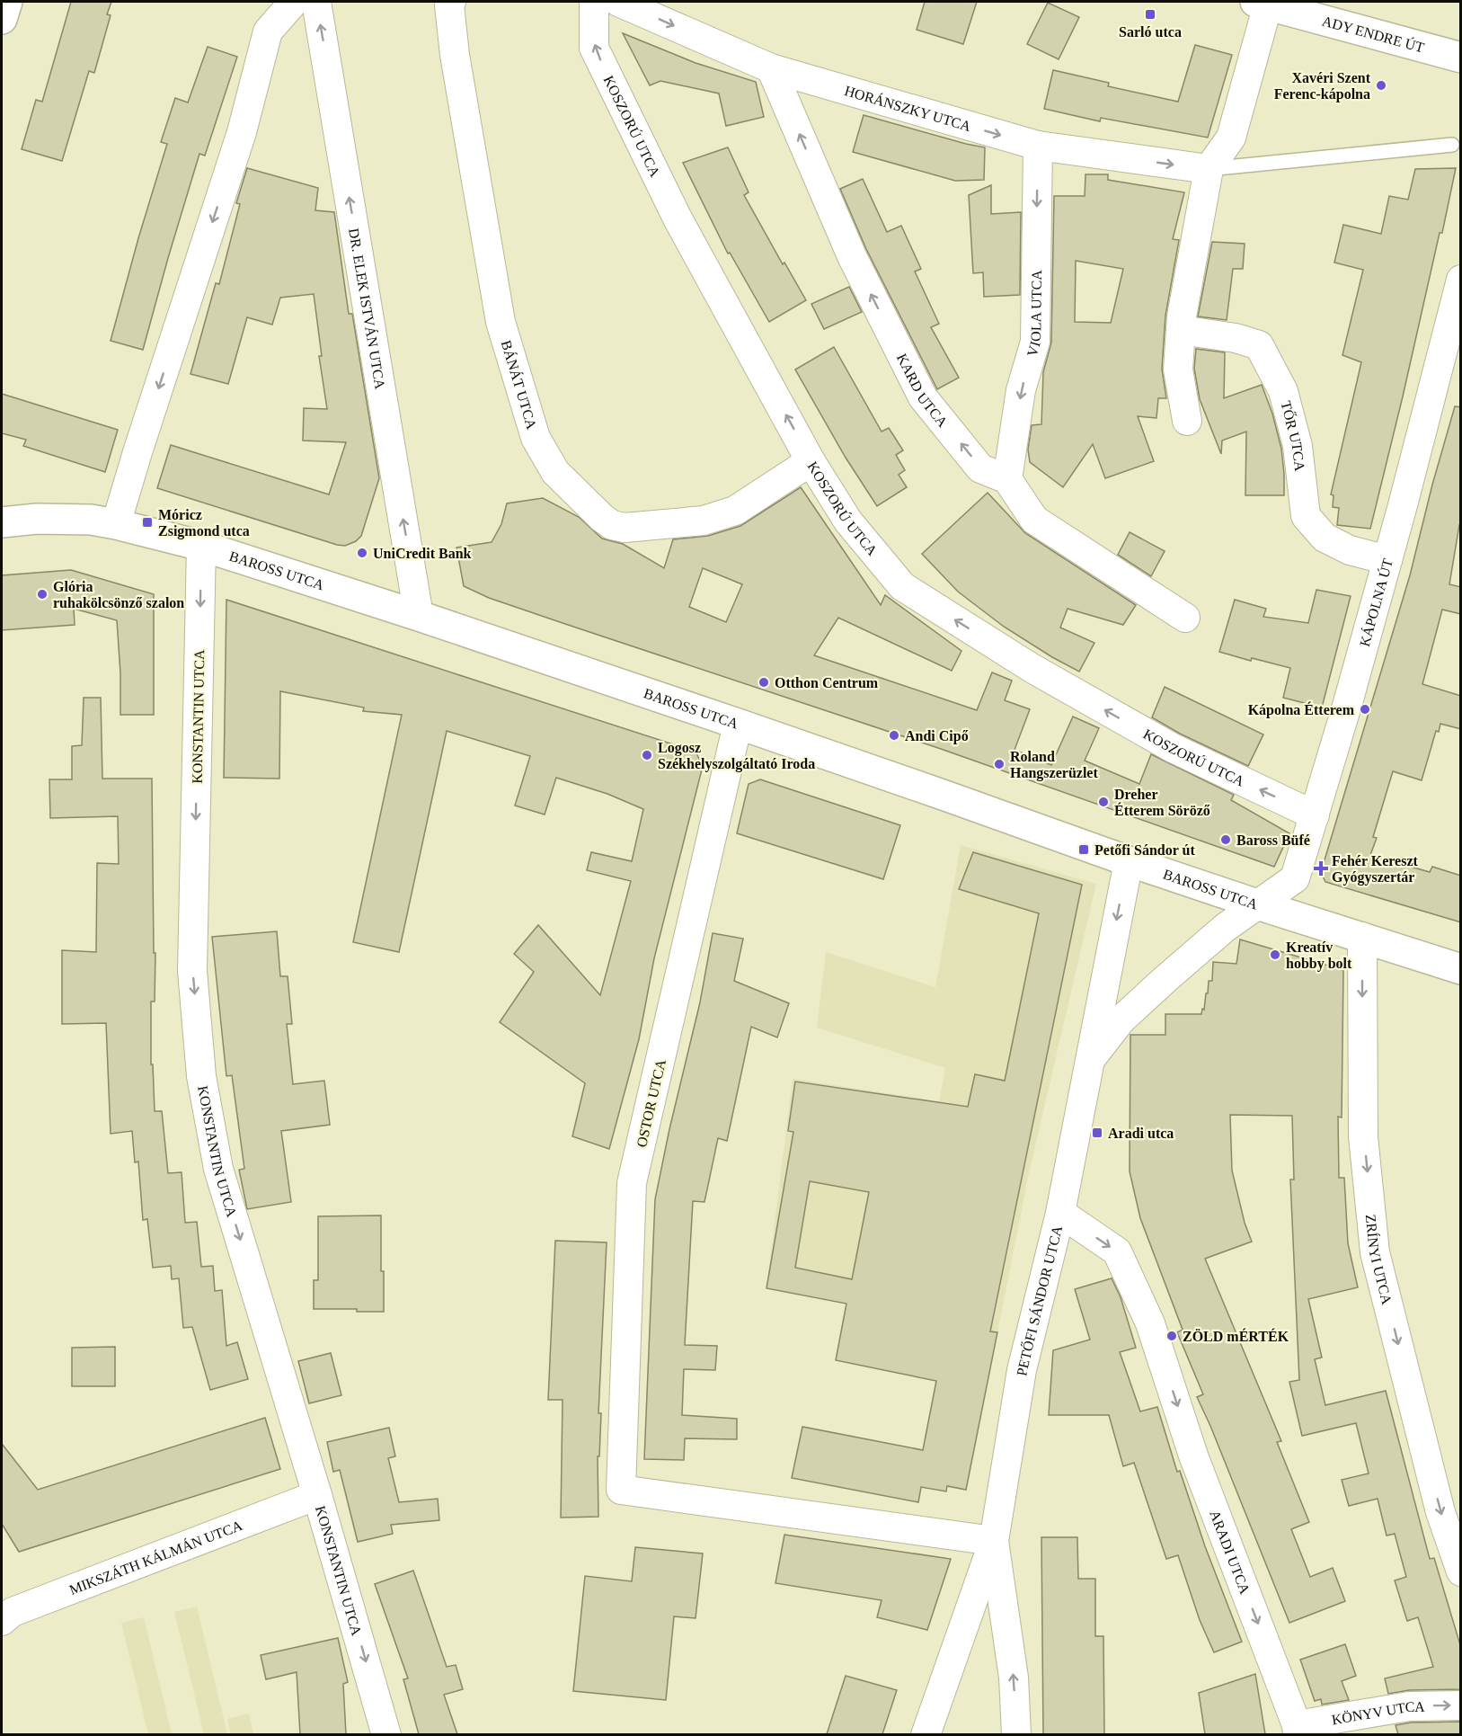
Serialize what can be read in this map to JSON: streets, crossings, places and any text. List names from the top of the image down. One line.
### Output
{"streets":{"street":["ADY ENDRE ÚT","HORÁNSZKY UTCA","KOSZORÚ UTCA","DR. ELEK ISTVÁN UTCA","VIOLA UTCA","BÁNÁT UTCA","KARD UTCA","TŐR UTCA","BAROSS UTCA","KÁPOLNA ÚT","KONSTANTIN UTCA","OSTOR UTCA","ZRÍNYI UTCA","PETŐFI SÁNDOR UTCA","ARADI UTCA","MIKSZÁTH KÁLMÁN UTCA","KÖNYV UTCA"]},"crossings":[["HORÁNSZKY UTCA","VIOLA UTCA"],["HORÁNSZKY UTCA","KARD UTCA"],["KOSZORÚ UTCA","BÁNÁT UTCA"],["KOSZORÚ UTCA","KÁPOLNA ÚT"],["DR. ELEK ISTVÁN UTCA","BAROSS UTCA"],["VIOLA UTCA","KARD UTCA"],["TŐR UTCA","KÁPOLNA ÚT"],["BAROSS UTCA","KÁPOLNA ÚT"],["BAROSS UTCA","KONSTANTIN UTCA"],["BAROSS UTCA","OSTOR UTCA"],["BAROSS UTCA","ZRÍNYI UTCA"],["BAROSS UTCA","PETŐFI SÁNDOR UTCA"],["KÁPOLNA ÚT","PETŐFI SÁNDOR UTCA"],["KONSTANTIN UTCA","MIKSZÁTH KÁLMÁN UTCA"],["OSTOR UTCA","PETŐFI SÁNDOR UTCA"],["PETŐFI SÁNDOR UTCA","ARADI UTCA"],["ARADI UTCA","KÖNYV UTCA"]],"one_way":["HORÁNSZKY UTCA","KOSZORÚ UTCA","DR. ELEK ISTVÁN UTCA","KARD UTCA","KONSTANTIN UTCA","ZRÍNYI UTCA","ARADI UTCA","KÖNYV UTCA"],"places":{"transit":["Sarló utca","Móricz Zsigmond utca","Petőfi Sándor út","Aradi utca"],"other":["Xavéri Szent Ferenc-kápolna","UniCredit Bank","Glória ruhakölcsönző szalon","Otthon Centrum","Kápolna Étterem","Andi Cipő","Logosz Székhelyszolgáltató Iroda","Roland Hangszerüzlet","Dreher Étterem Söröző","Baross Büfé","Kreatív hobby bolt","ZÖLD mÉRTÉK"],"health":["Fehér Kereszt Gyógyszertár"]}}
